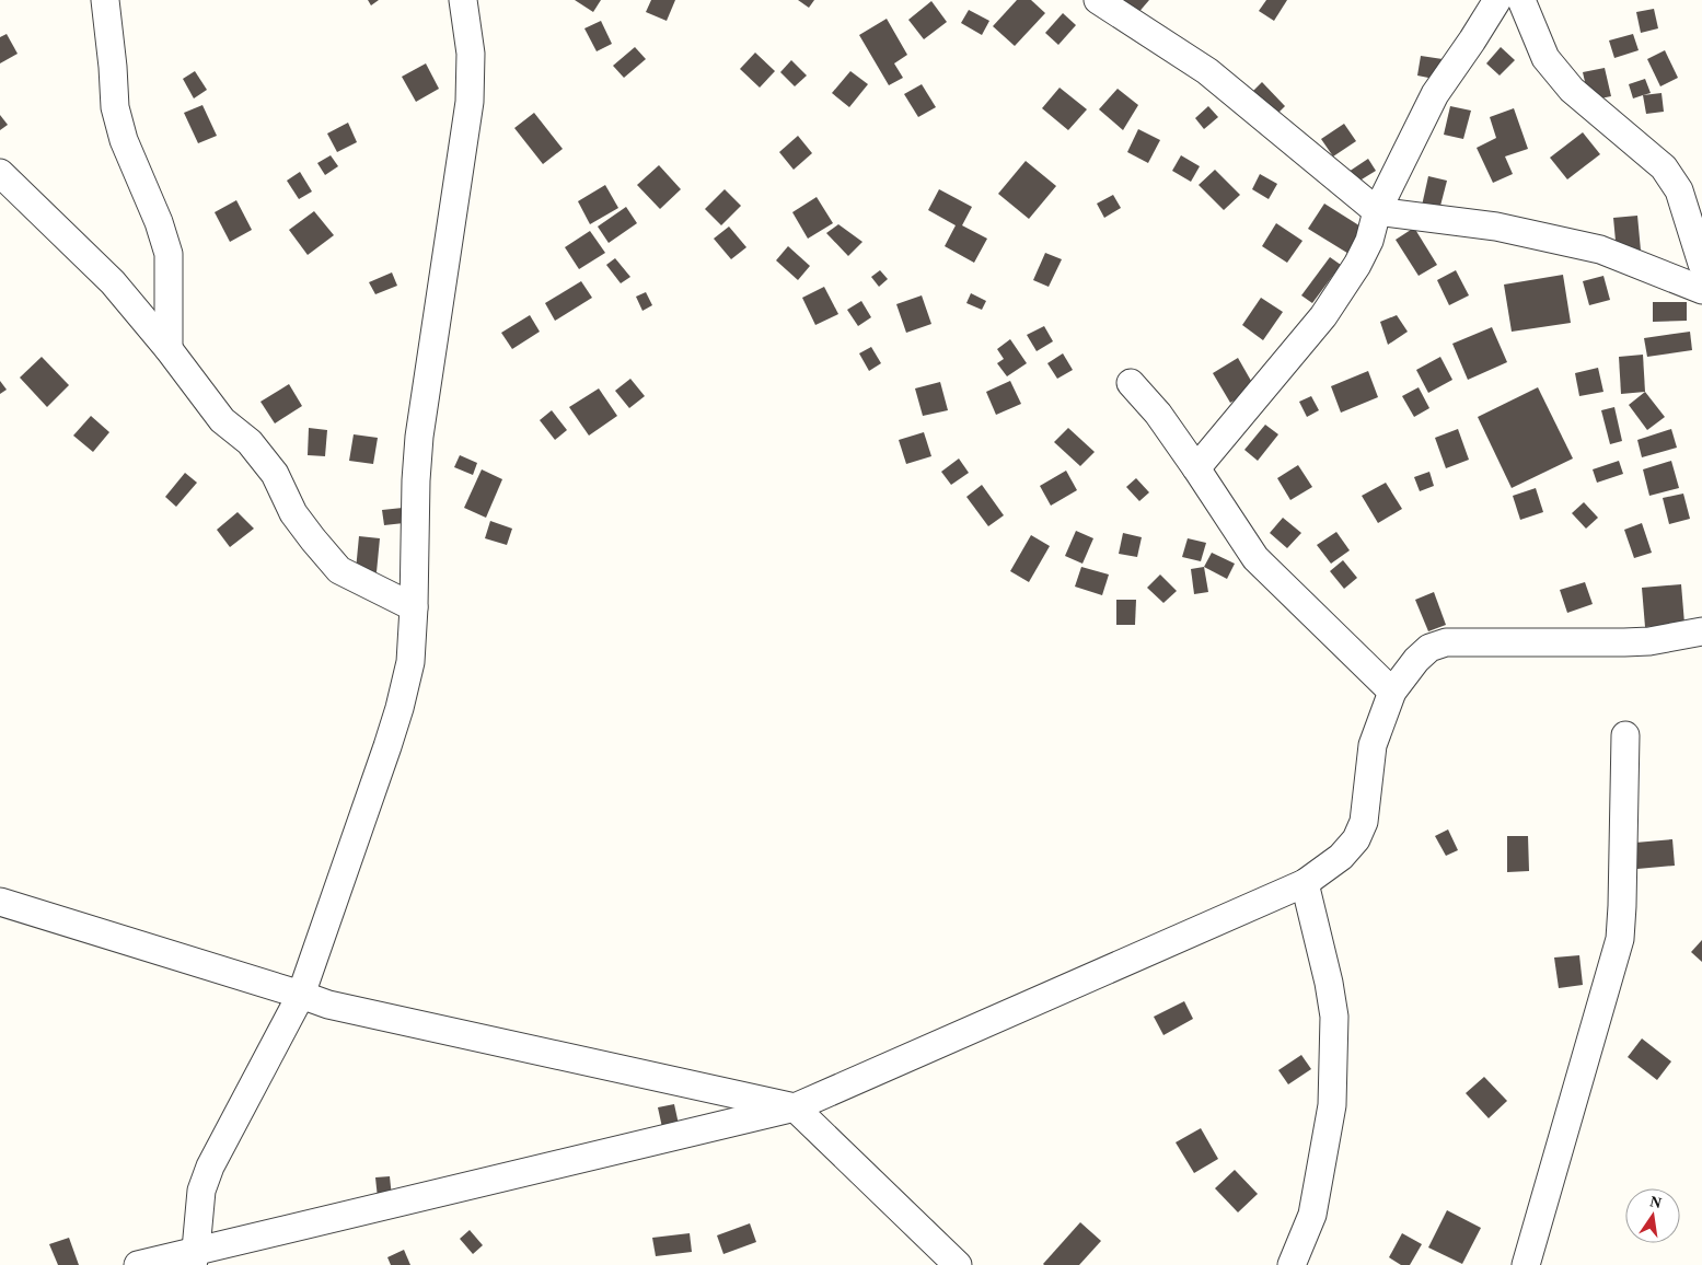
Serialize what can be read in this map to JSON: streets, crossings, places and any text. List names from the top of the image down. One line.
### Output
{"north":"top"}
